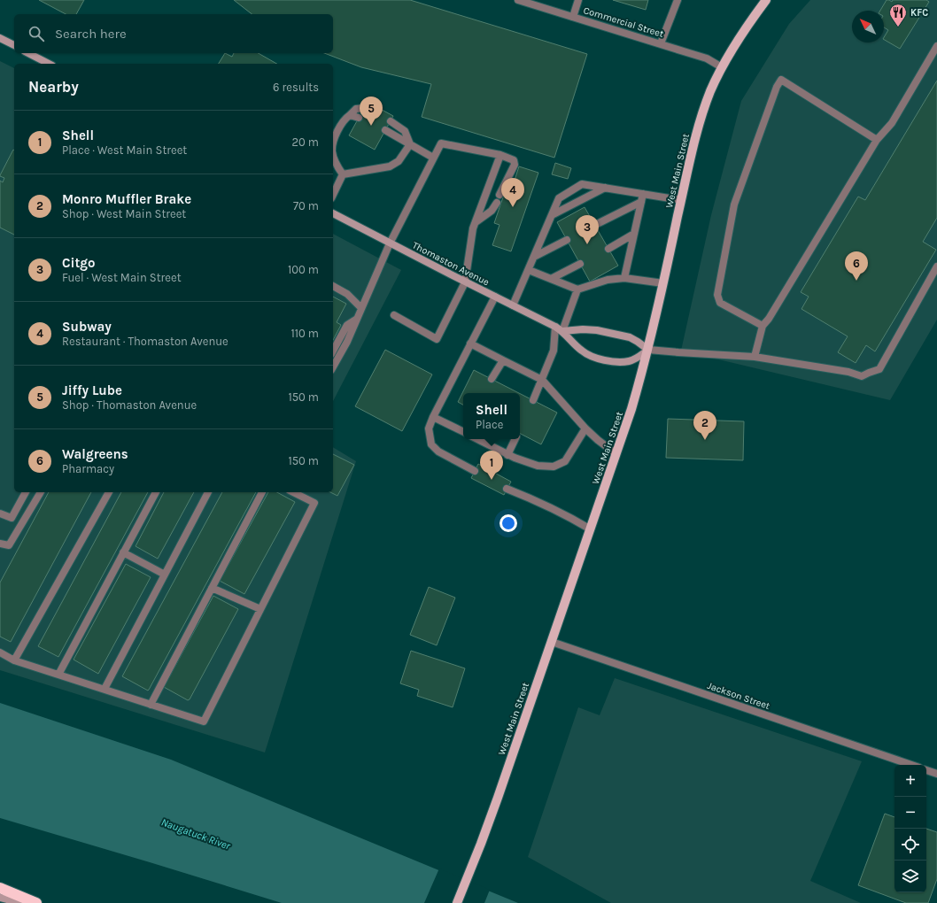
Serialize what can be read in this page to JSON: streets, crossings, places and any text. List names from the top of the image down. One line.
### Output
{"streets":{"main road":["West Main Street","Thomaston Avenue"],"street":["Commercial Street","Jackson Street"]},"crossings":[["Commercial Street","West Main Street"],["West Main Street","Thomaston Avenue"],["West Main Street","Jackson Street"]],"water":["Naugatuck River"],"places":{"restaurant":["KFC"]},"north":"top left","page":{"search":"Search here","heading":["Nearby","6 results"],"pins":["5","4","3","6","2","1"],"list":[{"mark":"1","name":"Shell","note":"Place · West Main Street","value":"20 m"},{"mark":"2","name":"Monro Muffler Brake","note":"Shop · West Main Street","value":"70 m"},{"mark":"3","name":"Citgo","note":"Fuel · West Main Street","value":"100 m"},{"mark":"4","name":"Subway","note":"Restaurant · Thomaston Avenue","value":"110 m"},{"mark":"5","name":"Jiffy Lube","note":"Shop · Thomaston Avenue","value":"150 m"},{"mark":"6","name":"Walgreens","note":"Pharmacy","value":"150 m"}],"popup":["Shell","Place"],"map_buttons":["+","−"]}}
